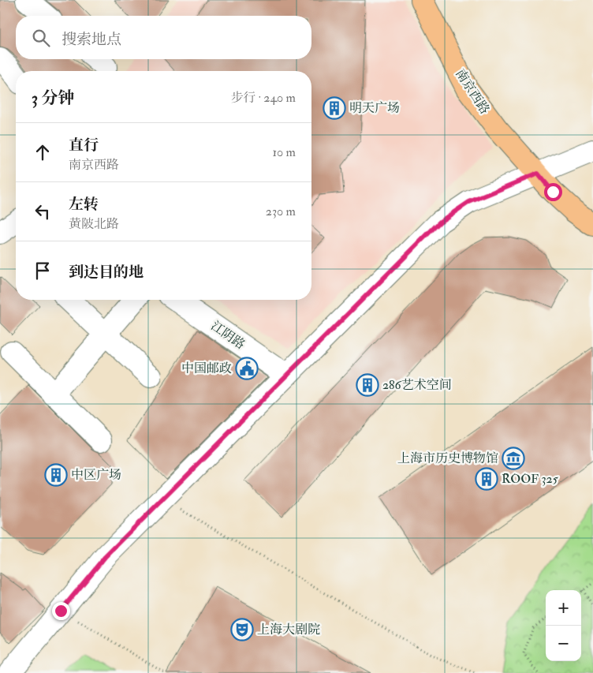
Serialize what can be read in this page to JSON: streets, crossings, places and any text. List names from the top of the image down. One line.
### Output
{"streets":{"main road":["南京西路"],"street":["江阴路"]},"places":{"building":["明天广场","286艺术空间","中区广场","ROOF 325"],"public building":["中国邮政"],"museum":["上海市历史博物馆"],"theatre":["上海大剧院"]},"page":{"search":"搜索地点","heading":["3 分钟","步行 · 240 m"],"list":[["直行","南京西路","10 m"],["左转","黄陂北路","230 m"],"到达目的地"],"map_buttons":["+","−"]}}
